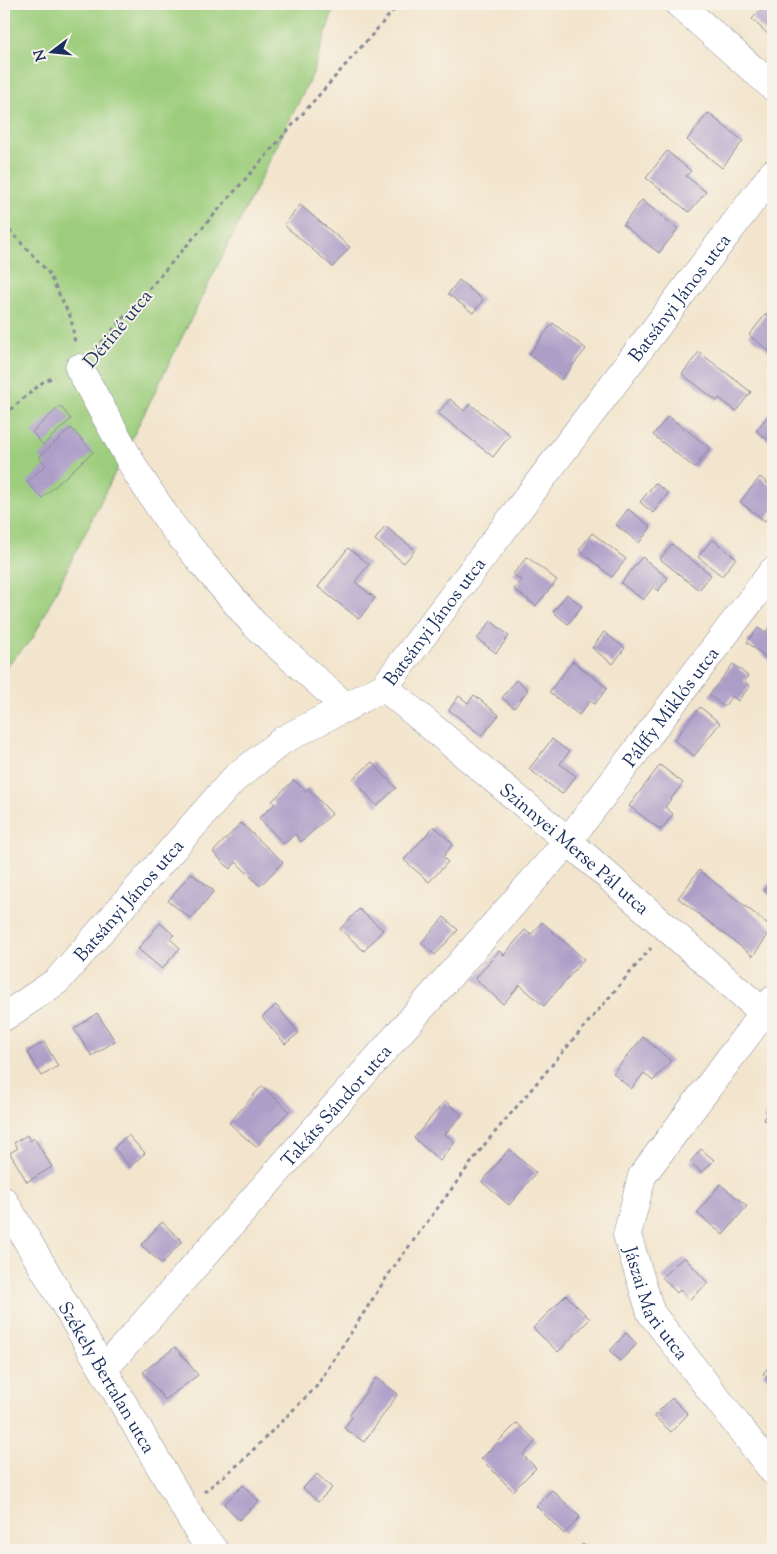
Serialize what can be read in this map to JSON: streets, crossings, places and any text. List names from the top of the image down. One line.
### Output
{"streets":{"street":["Batsányi János utca","Dériné utca","Pálffy Miklós utca","Szinnyei Merse Pál utca","Takáts Sándor utca","Jászai Mari utca","Székely Bertalan utca"]},"crossings":[["Batsányi János utca","Dériné utca"],["Batsányi János utca","Szinnyei Merse Pál utca"],["Pálffy Miklós utca","Szinnyei Merse Pál utca"],["Pálffy Miklós utca","Takáts Sándor utca"],["Szinnyei Merse Pál utca","Takáts Sándor utca"],["Szinnyei Merse Pál utca","Jászai Mari utca"],["Takáts Sándor utca","Székely Bertalan utca"]],"north":"left"}
